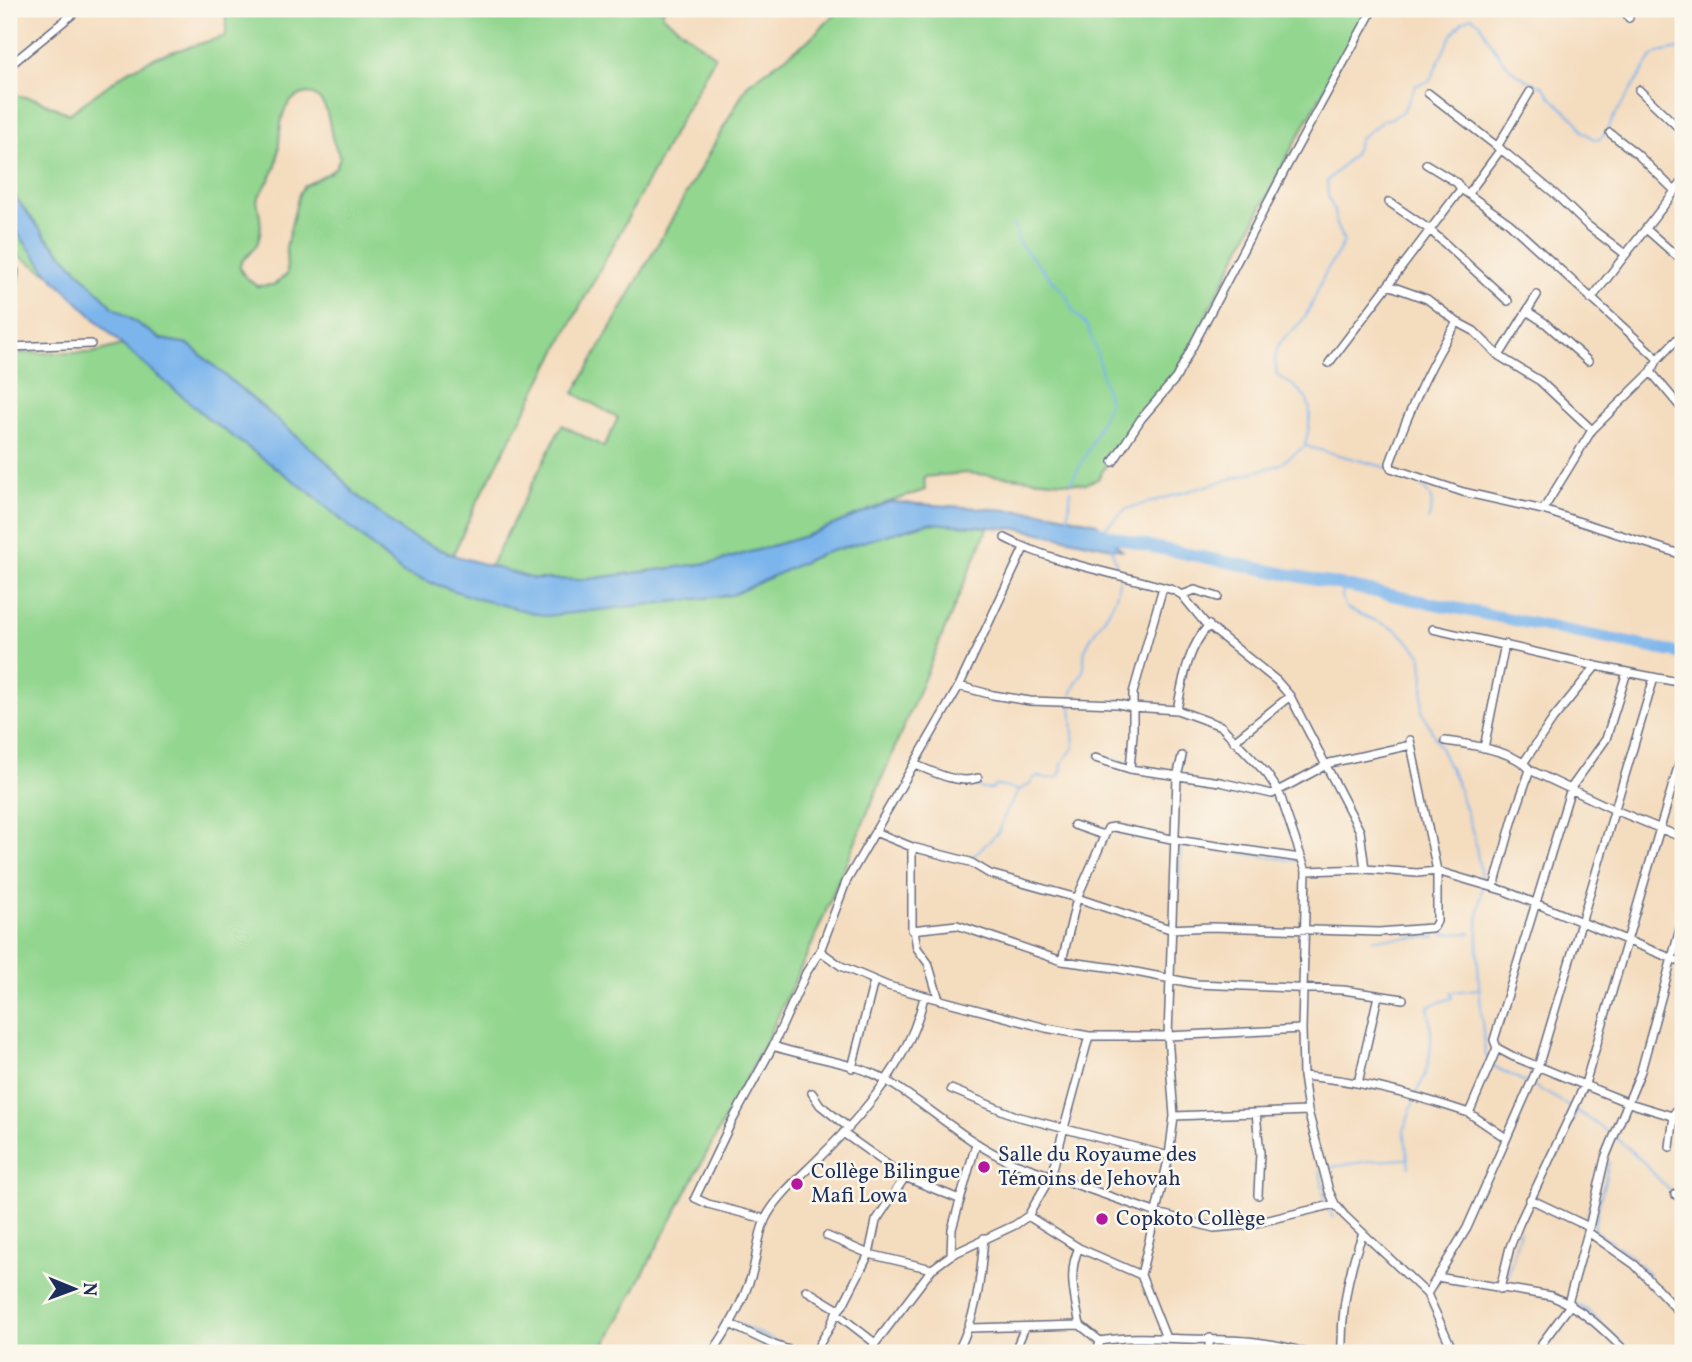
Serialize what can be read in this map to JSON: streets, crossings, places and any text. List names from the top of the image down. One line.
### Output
{"places":["Salle du Royaume des Témoins de Jehovah","Collège Bilingue Mafi Lowa","Copkoto Collège"],"north":"right"}
